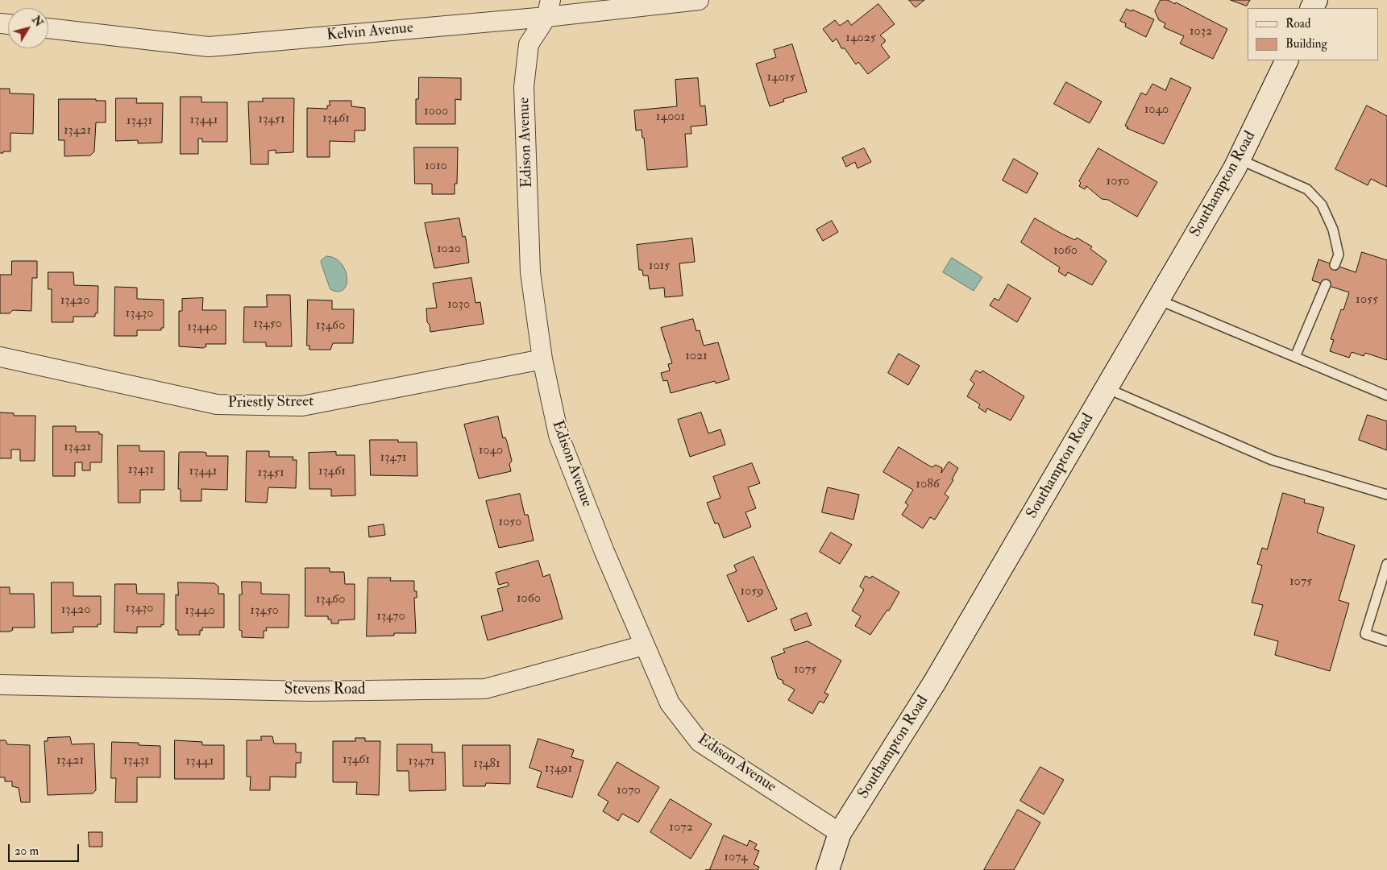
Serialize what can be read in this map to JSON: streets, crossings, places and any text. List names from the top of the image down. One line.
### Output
{"streets":{"street":["Kelvin Avenue","Edison Avenue","Southampton Road","Priestly Street","Stevens Road"]},"crossings":[["Kelvin Avenue","Edison Avenue"],["Edison Avenue","Southampton Road"],["Edison Avenue","Priestly Street"],["Edison Avenue","Stevens Road"]],"house_numbers":["1032","14025","14015","1040","1000","14001","13461","13451","13441","13431","13421","1010","1050","1020","1060","1015","1055","13420","1030","13430","13450","13460","13440","1021","13421","1040","13471","13431","13441","13461","13451","1086","1050","1075","1059","1060","13460","13430","13420","13440","13450","13470","1075","13461","13421","13431","13441","13471","13481","13491","1070","1072","1074"],"legend":["Road","Building"],"scale_bar":"20 m","north":"top right"}
